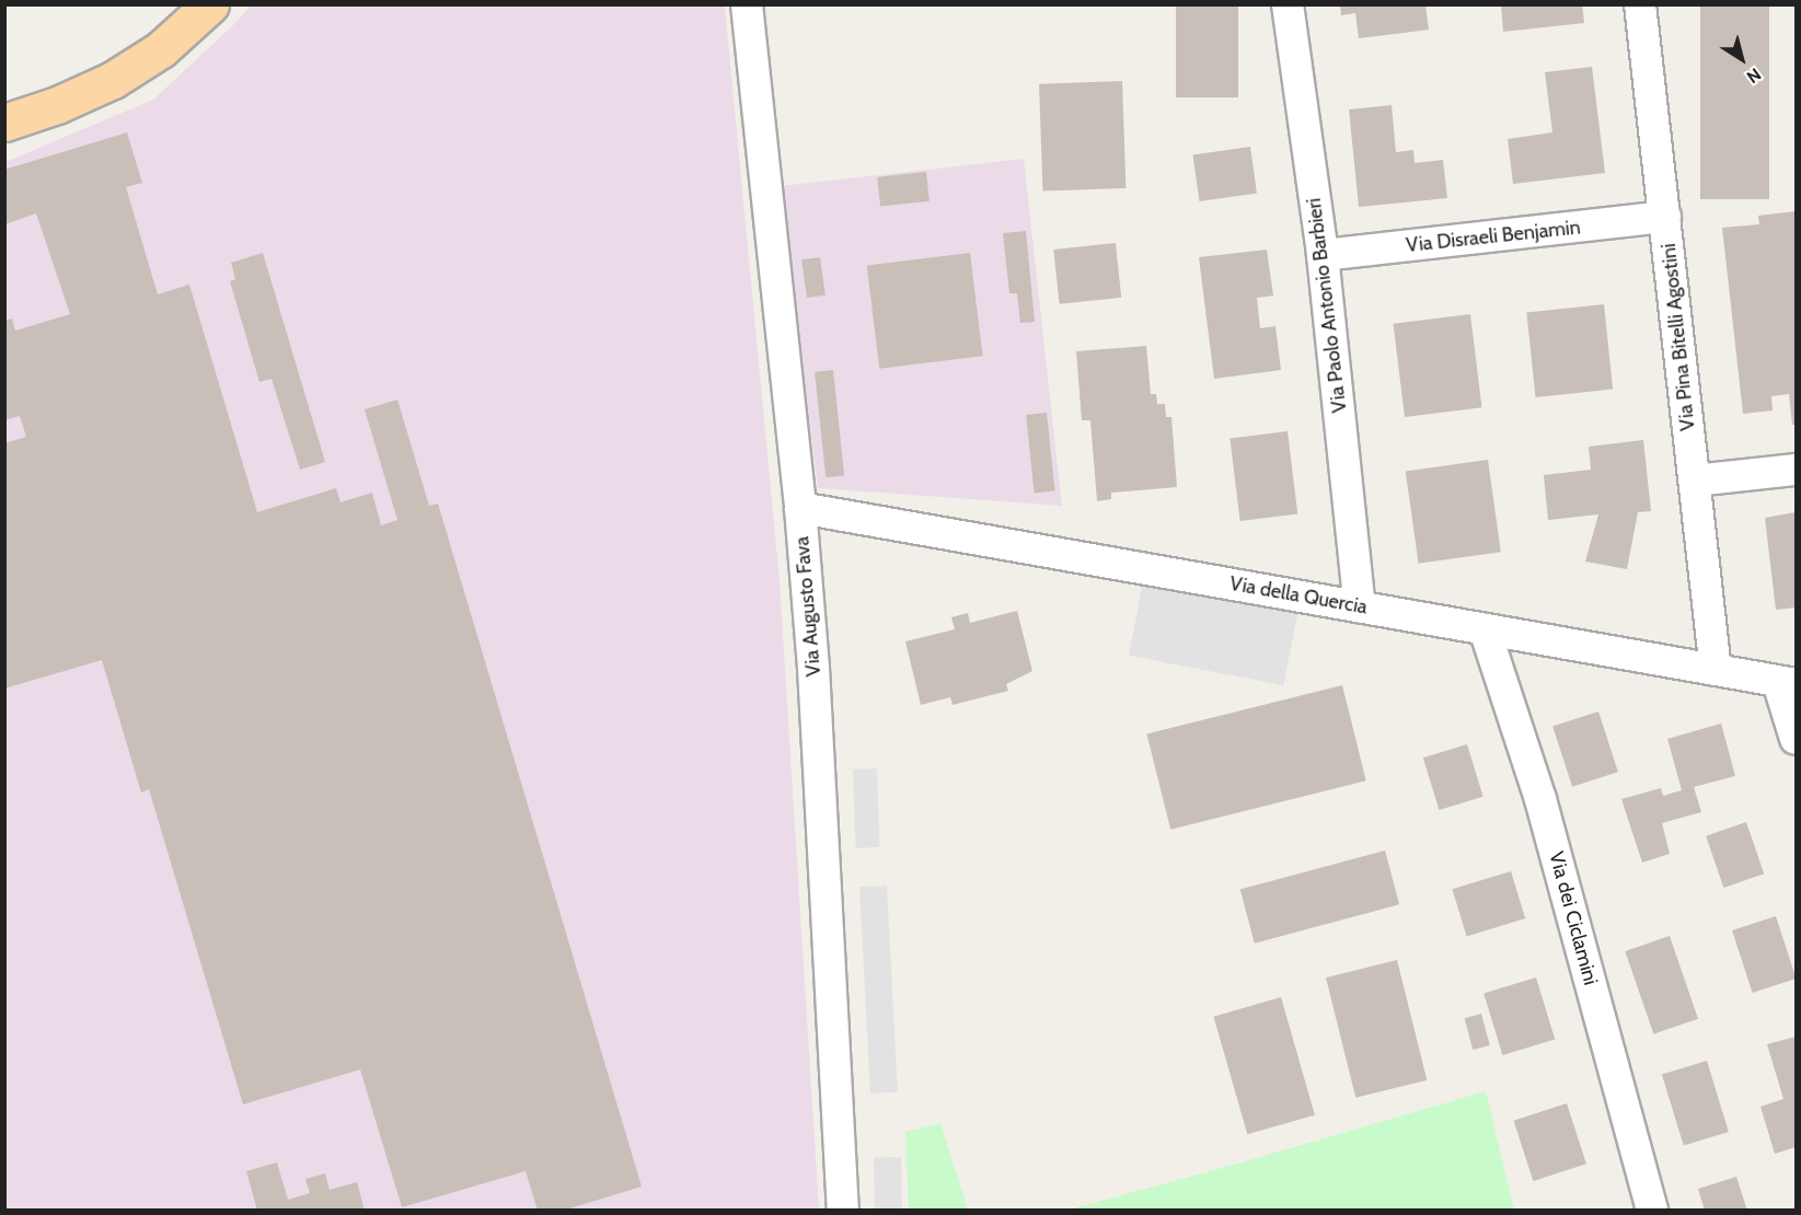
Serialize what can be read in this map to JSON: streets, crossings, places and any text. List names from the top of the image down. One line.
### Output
{"streets":{"street":["Via Disraeli Benjamin","Via Paolo Antonio Barbieri","Via Pina Bitelli Agostini","Via della Quercia","Via Augusto Fava","Via dei Ciclamini"]},"crossings":[["Via Disraeli Benjamin","Via Paolo Antonio Barbieri"],["Via Disraeli Benjamin","Via Pina Bitelli Agostini"],["Via Paolo Antonio Barbieri","Via della Quercia"],["Via Pina Bitelli Agostini","Via della Quercia"],["Via della Quercia","Via Augusto Fava"],["Via della Quercia","Via dei Ciclamini"]],"north":"bottom right"}
